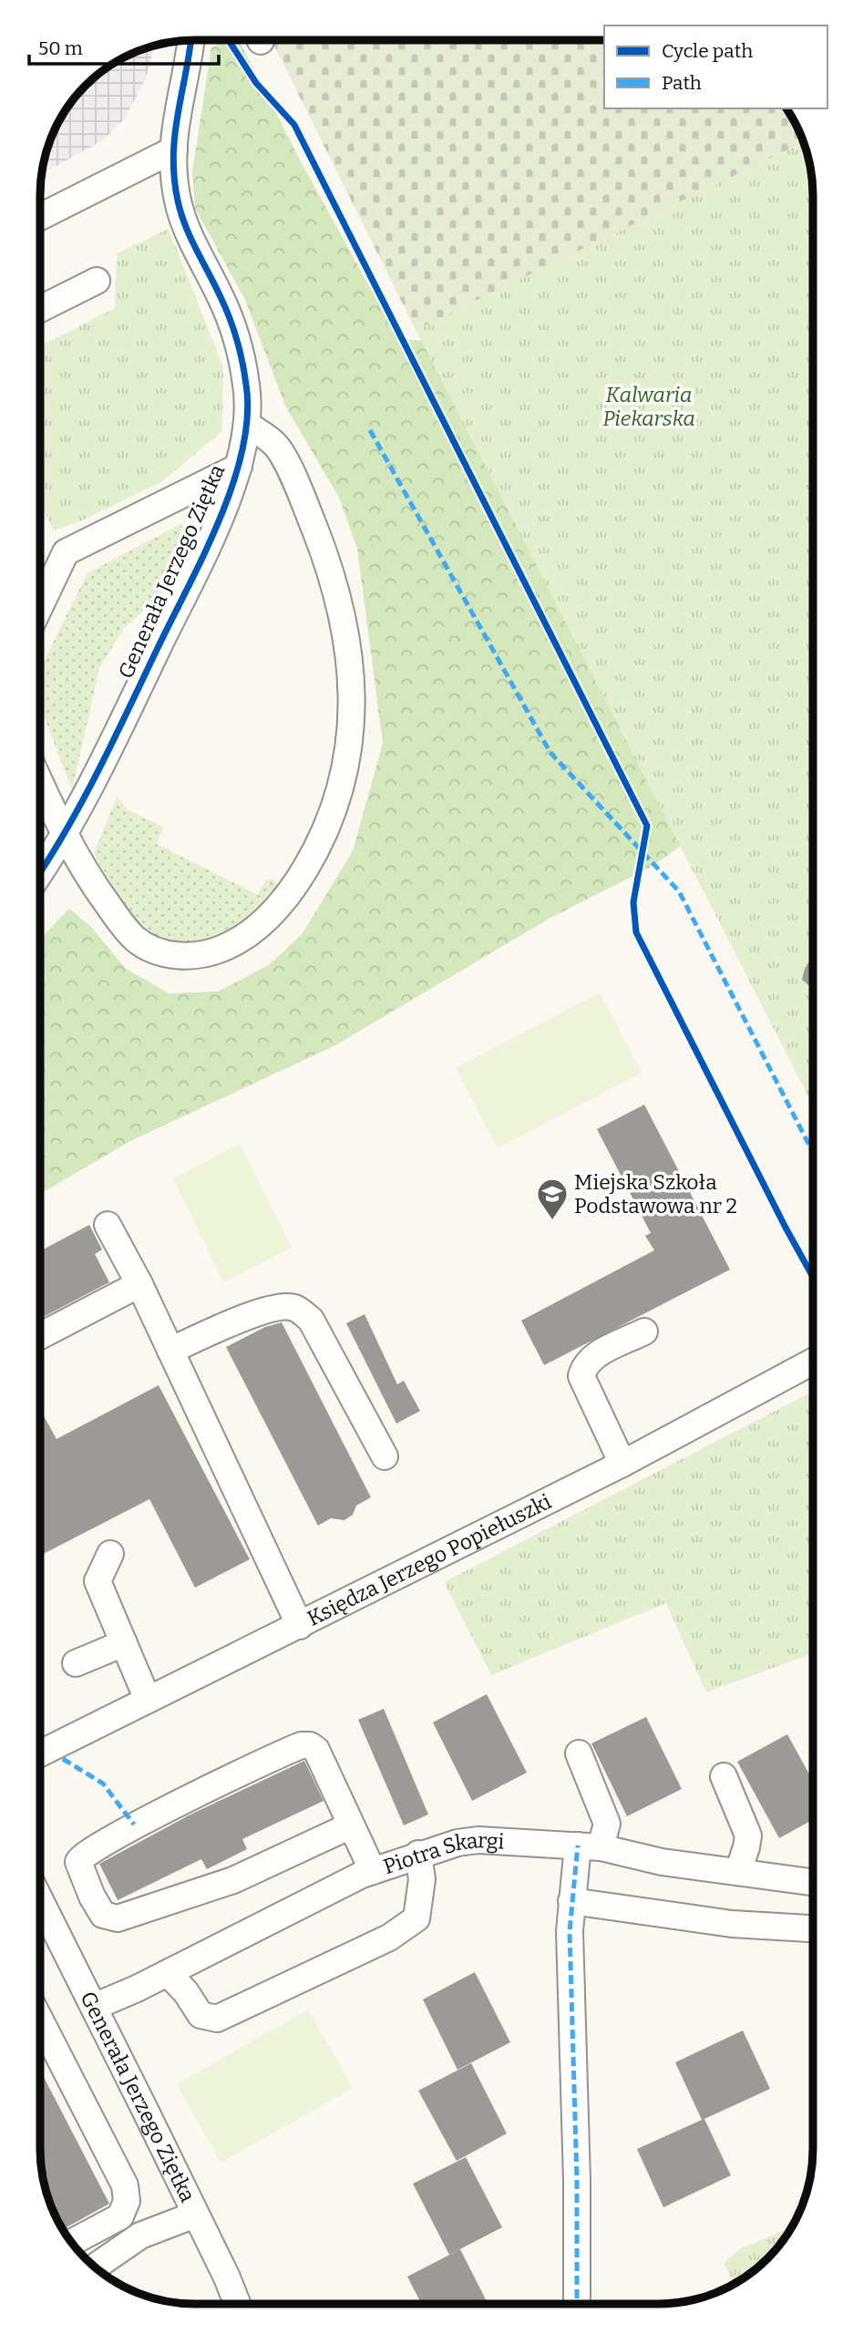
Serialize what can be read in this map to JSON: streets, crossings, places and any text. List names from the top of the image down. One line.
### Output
{"streets":{"street":["Generała Jerzego Ziętka","Księdza Jerzego Popiełuszki","Piotra Skargi"]},"crossings":[["Generała Jerzego Ziętka","Piotra Skargi"]],"parks":["Kalwaria Piekarska"],"places":{"school or university":["Miejska Szkoła Podstawowa nr 2"]},"legend":["Cycle path","Path"],"scale_bar":"50 m"}
